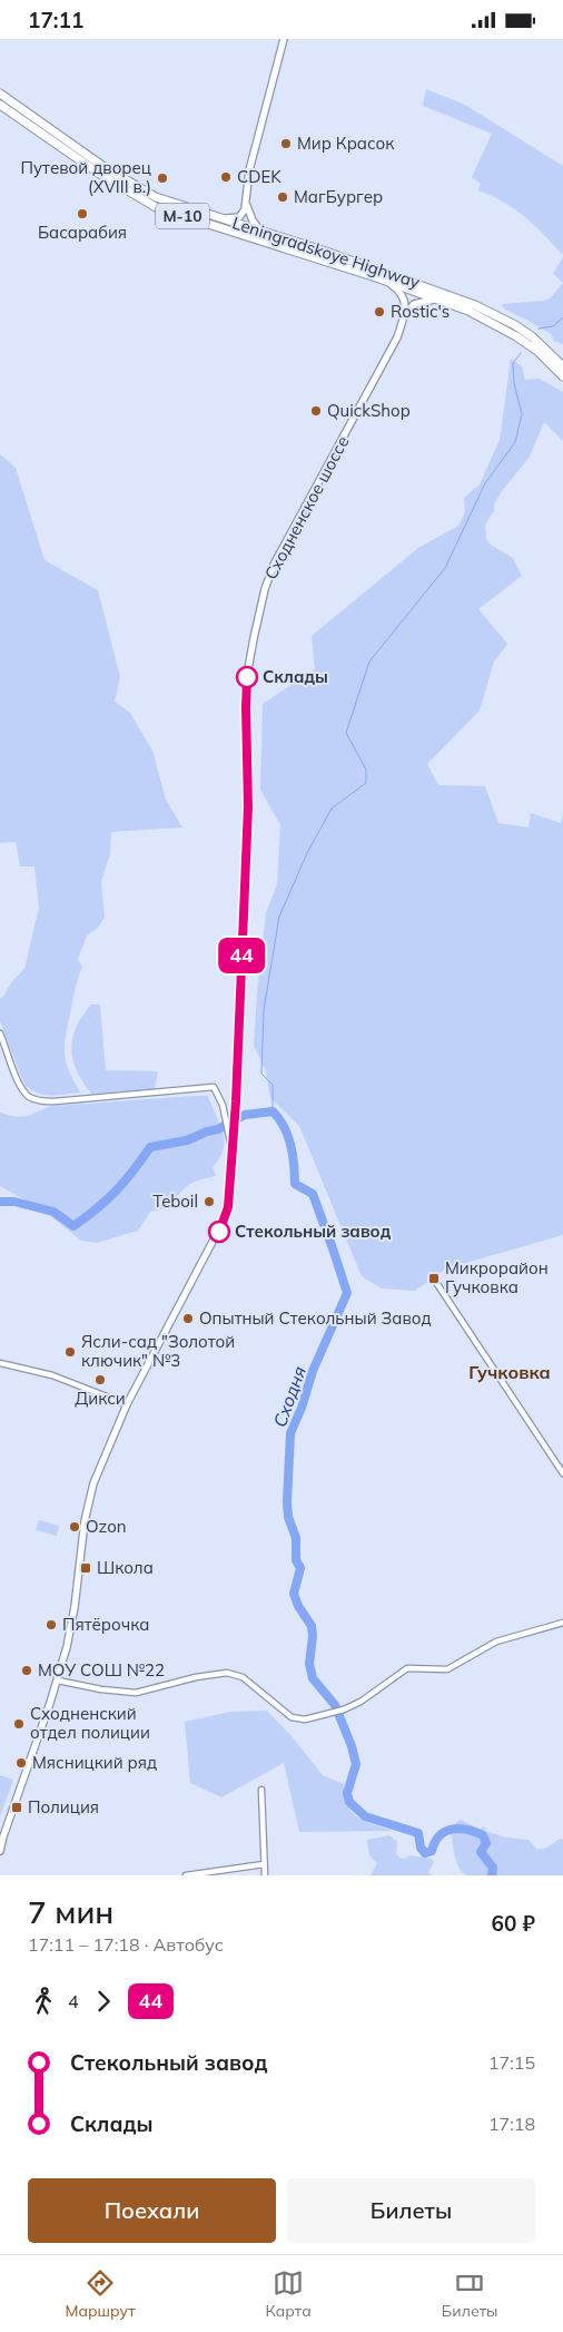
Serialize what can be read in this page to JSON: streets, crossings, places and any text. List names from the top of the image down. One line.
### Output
{"streets":{"highway":["М-10","Leningradskoye Highway"],"main road":["Сходненское шоссе"]},"crossings":[["Leningradskoye Highway","Сходненское шоссе"]],"districts":["Гучковка"],"water":["Сходня"],"places":{"other":["Мир Красок","CDEK","Путевой дворец (XVIII в.)","МагБургер","Басарабия","Rostiс's","QuickShop","Склады","Teboil","Стекольный завод","Опытный Стекольный Завод","Ясли-сад \"Золотой ключик\" №3","Дикси","Ozon","Пятёрочка","МОУ СОШ №22","Сходненский отдел полиции","Мясницкий ряд"],"transit":["Микрорайон Гучковка","Школа","Полиция"]},"lines":["bus line 44"],"page":{"status":"17:11","on_map":"44","heading":["7 мин","17:11 – 17:18 · Автобус","60 ₽"],"legs":["4","44"],"list":[{"name":"Стекольный завод","value":"17:15"},{"name":"Склады","value":"17:18"}],"buttons":["Поехали","Билеты"],"tabs":["Маршрут","Карта","Билеты"]}}
